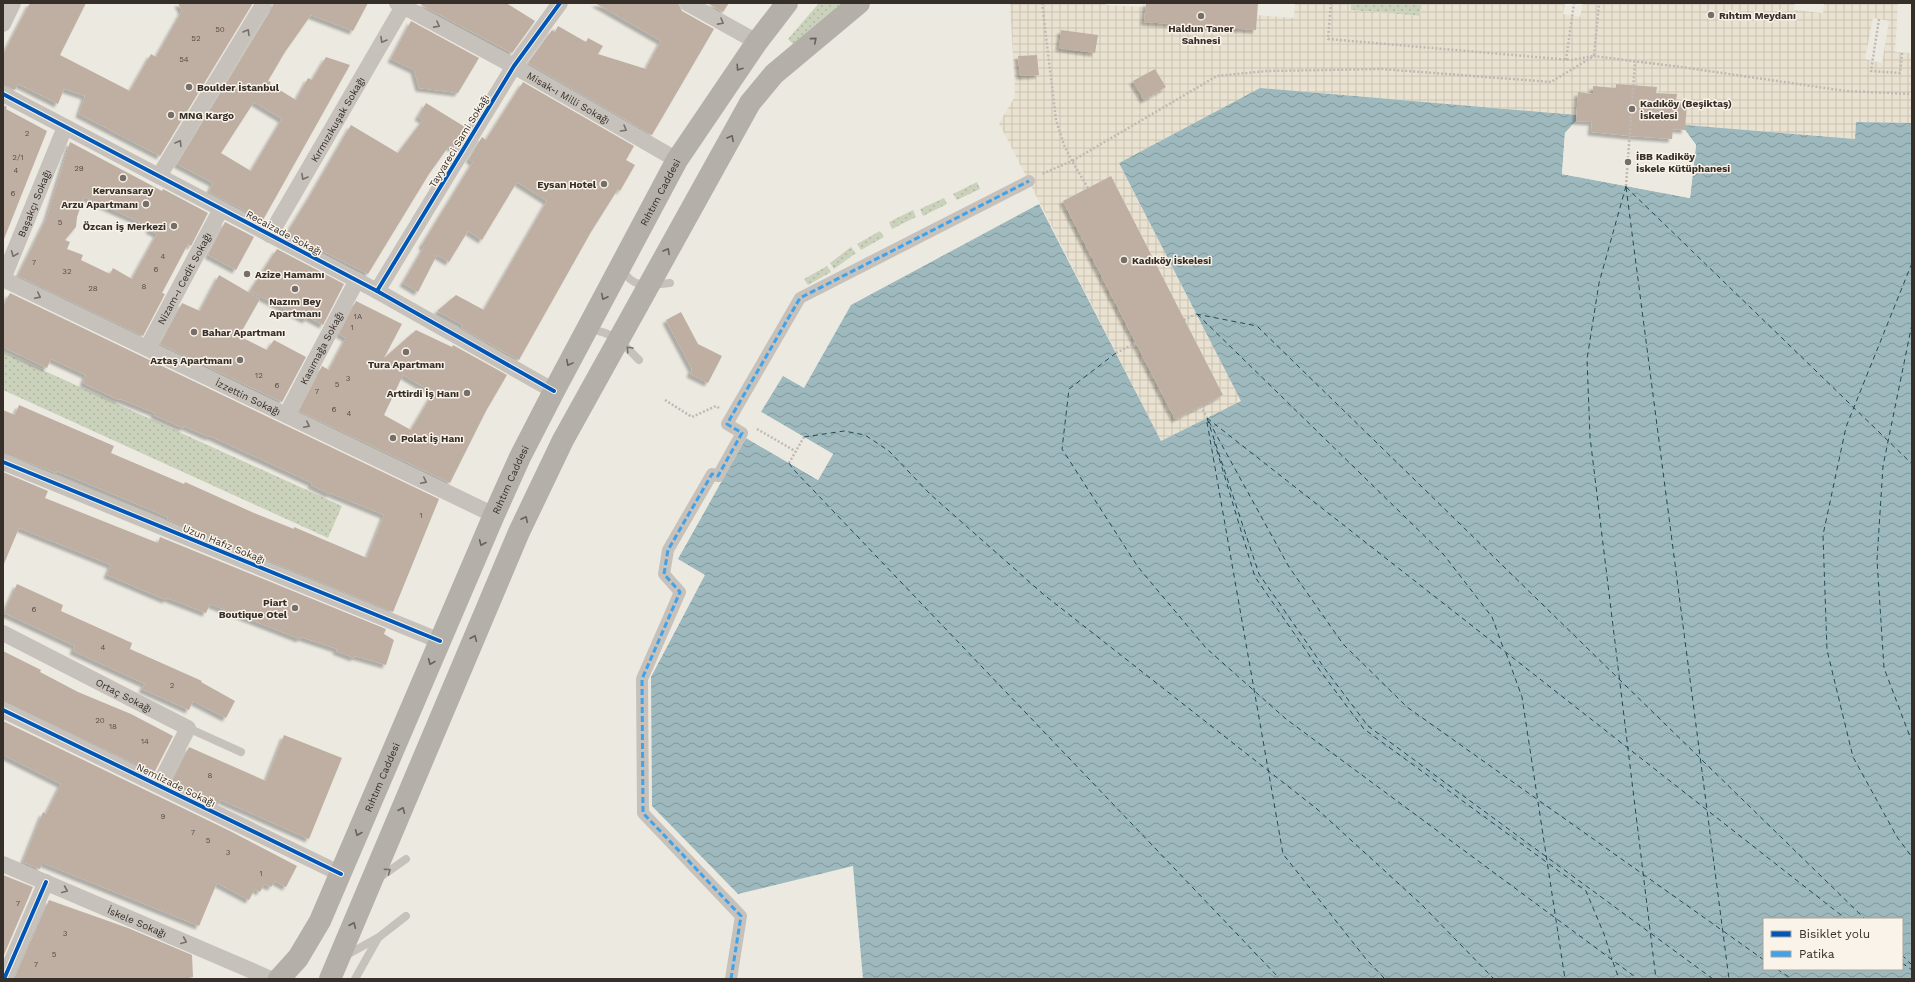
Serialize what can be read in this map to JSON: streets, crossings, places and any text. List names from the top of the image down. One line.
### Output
{"streets":{"main road":["Rıhtım Caddesi"],"street":["Misak-ı Milli Sokağı","Kırmızıkuşak Sokağı","Tayyareci Sami Sokağı","Başakçı Sokağı","Recaizade Sokağı","Nizam-ı Cedit Sokağı","Kasımağa Sokağı","İzzettin Sokağı","Uzun Hafız Sokağı","Ortaç Sokağı","Nemlizade Sokağı","İskele Sokağı"]},"crossings":[["Misak-ı Milli Sokağı","Kırmızıkuşak Sokağı"],["Misak-ı Milli Sokağı","Tayyareci Sami Sokağı"],["Misak-ı Milli Sokağı","Rıhtım Caddesi"],["Kırmızıkuşak Sokağı","Recaizade Sokağı"],["Tayyareci Sami Sokağı","Recaizade Sokağı"],["Rıhtım Caddesi","Recaizade Sokağı"],["Rıhtım Caddesi","İzzettin Sokağı"],["Rıhtım Caddesi","Uzun Hafız Sokağı"],["Rıhtım Caddesi","Nemlizade Sokağı"],["Başakçı Sokağı","Recaizade Sokağı"],["Başakçı Sokağı","İzzettin Sokağı"],["Recaizade Sokağı","Nizam-ı Cedit Sokağı"],["Recaizade Sokağı","Kasımağa Sokağı"],["Nizam-ı Cedit Sokağı","İzzettin Sokağı"],["Kasımağa Sokağı","İzzettin Sokağı"]],"one_way":["Misak-ı Milli Sokağı","Başakçı Sokağı","İzzettin Sokağı","İskele Sokağı"],"places":["Rıhtım Meydanı","Haldun Taner Sahnesi","Boulder İstanbul","Kadıköy (Beşiktaş) İskelesi","MNG Kargo","İBB Kadiköy İskele Kütüphanesi","Kervansaray","Eysan Hotel","Arzu Apartmanı","Özcan İş Merkezi","Kadıköy İskelesi","Azize Hamamı","Nazım Bey Apartmanı","Bahar Apartmanı","Tura Apartmanı","Aztaş Apartmanı","Arttirdi İş Hanı","Polat İş Hanı","Piart Boutique Otel"],"house_numbers":["50","52","54","2","2/1","29","4","6","5","4","7","6","32","8","28","1A","1","12","3","5","6","7","6","4","1","6","4","2","20","18","14","8","9","7","5","3","1","7","3","5","7"],"legend":["Bisiklet yolu","Patika"]}
